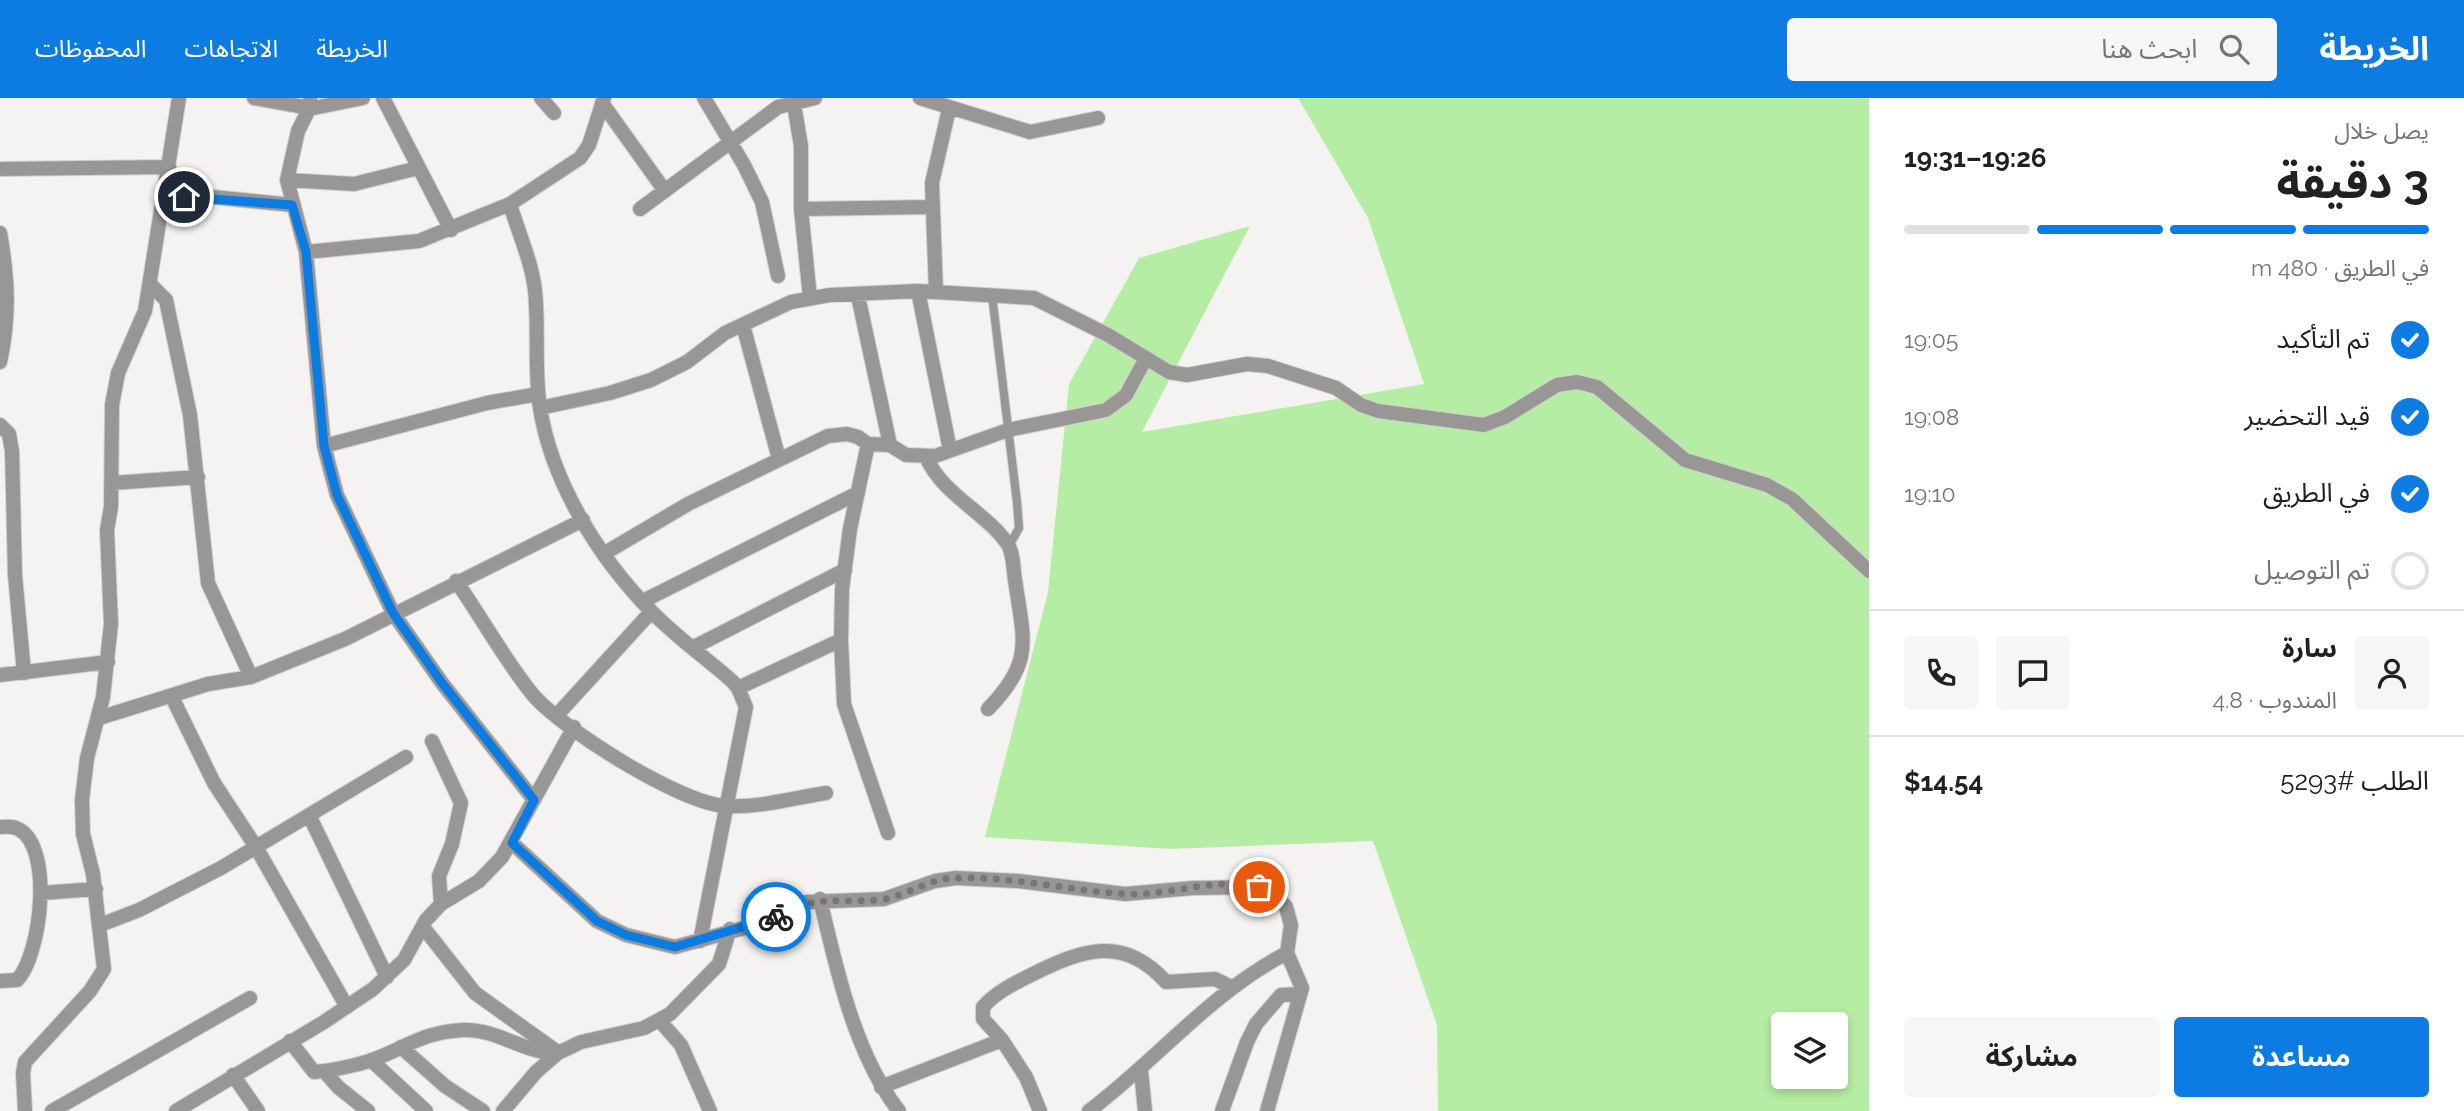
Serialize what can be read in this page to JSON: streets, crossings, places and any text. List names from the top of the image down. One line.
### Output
{"page":{"header":"الخريطة","search":"ابحث هنا","nav":["الخريطة","الاتجاهات","المحفوظات"],"heading":["3 دقيقة","يصل خلال","19:26–19:31"],"panel":["سارة","المندوب · 4.8","الطلب #5293","$14.54"],"bar":"في الطريق · 480 m","list":[["تم التأكيد","19:05"],["قيد التحضير","19:08"],["في الطريق","19:10"],"تم التوصيل"],"buttons":["مساعدة","مشاركة"]}}
